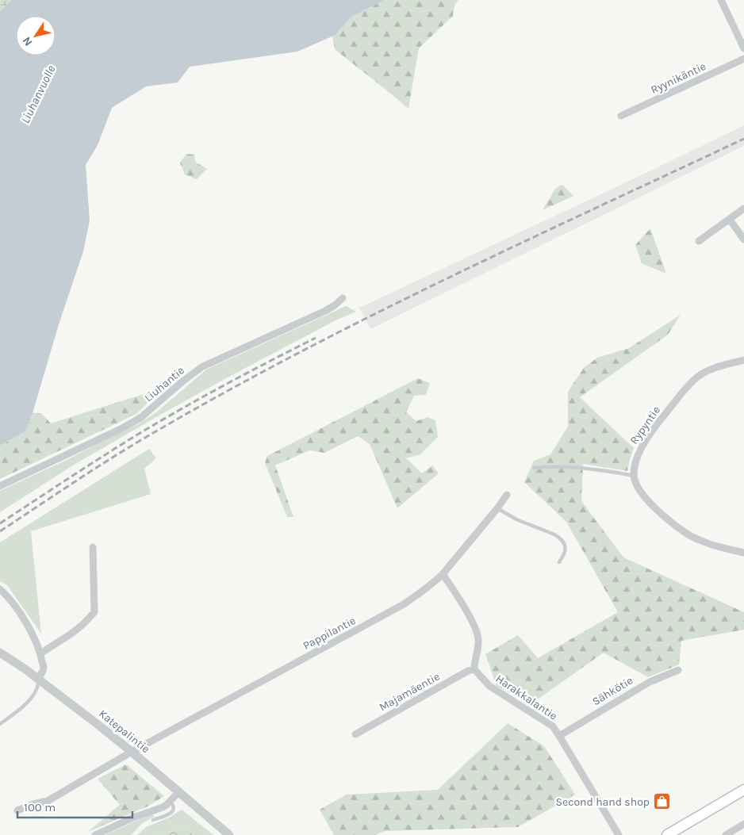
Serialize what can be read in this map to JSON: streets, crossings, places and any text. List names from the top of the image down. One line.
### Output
{"streets":{"street":["Ryynikäntie","Liuhantie","Rypyntie","Pappilantie","Sähkötie","Majamäentie","Harakkalantie","Katepalintie"]},"crossings":[["Pappilantie","Katepalintie"],["Sähkötie","Harakkalantie"],["Majamäentie","Harakkalantie"]],"water":["Liuhanvuolle"],"places":{"shop":["Second hand shop"]},"scale_bar":"100 m","north":"bottom left"}
